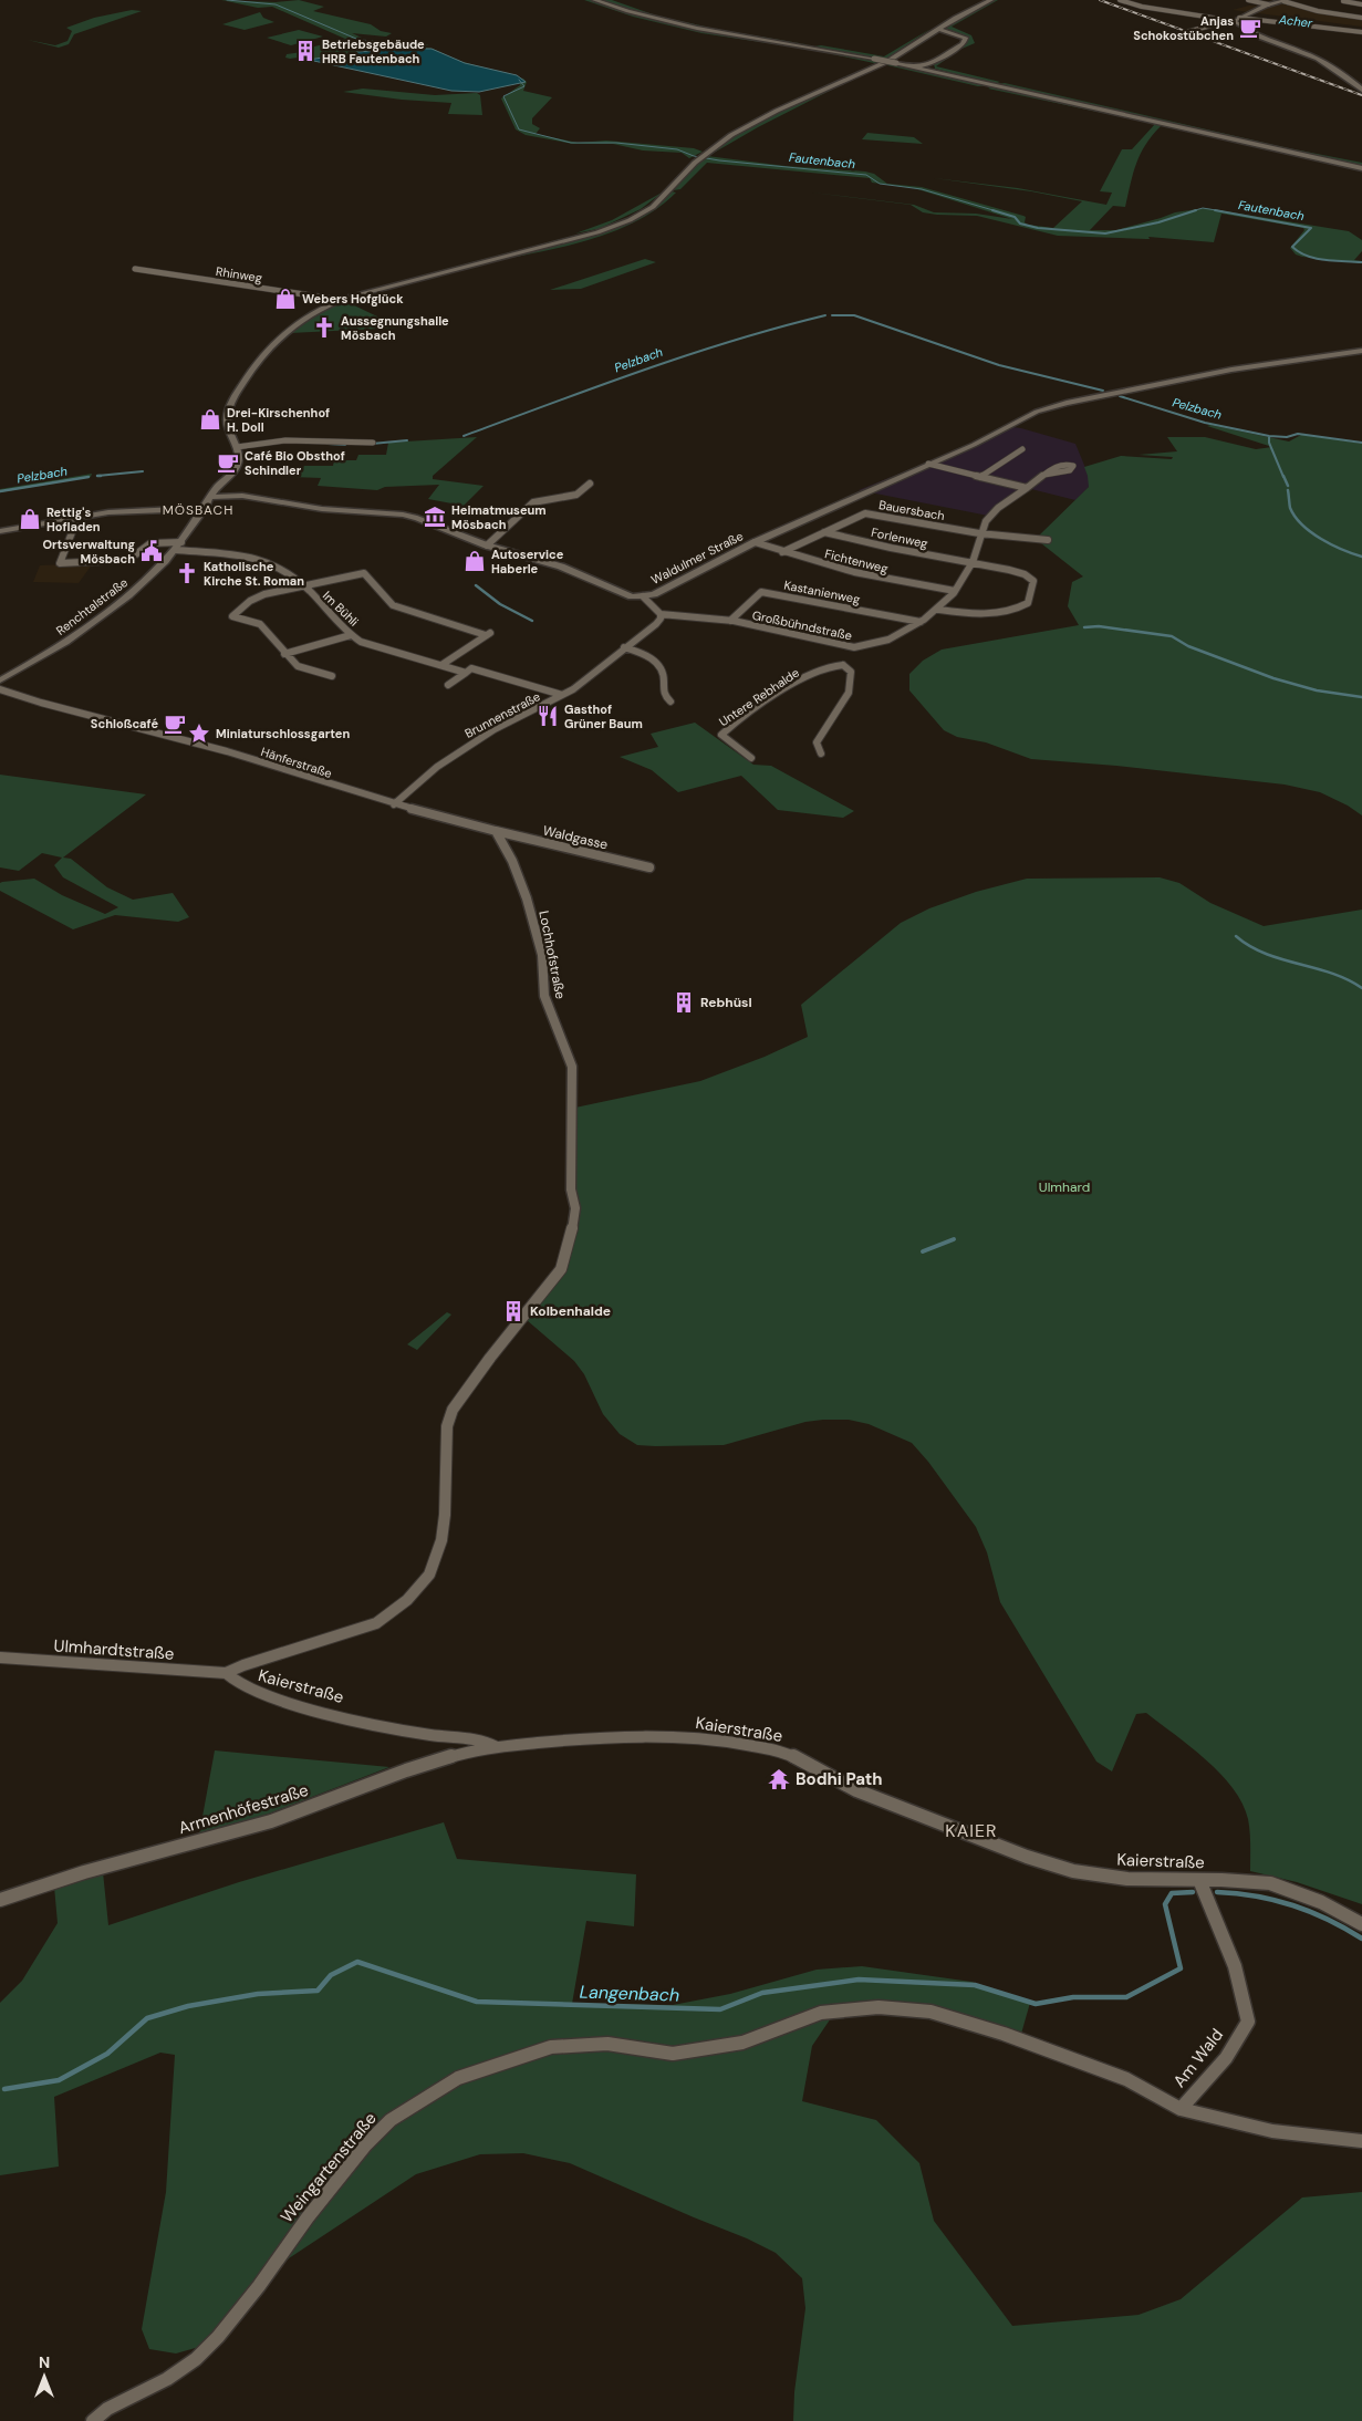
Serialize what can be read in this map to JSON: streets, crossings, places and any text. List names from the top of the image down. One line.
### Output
{"streets":{"main road":["Waldulmer Straße","Renchtalstraße"],"street":["Rhinweg","Bauersbach","Forlenweg","Fichtenweg","Kastanienweg","Im Bühli","Großbühndstraße","Untere Rebhalde","Brunnenstraße","Hänferstraße","Waldgasse","Lochhofstraße","Ulmhardtstraße","Kaierstraße","Armenhöfestraße","Am Wald","Weingartenstraße"]},"crossings":[["Bauersbach","Forlenweg"],["Bauersbach","Fichtenweg"],["Bauersbach","Großbühndstraße"],["Forlenweg","Großbühndstraße"],["Waldulmer Straße","Fichtenweg"],["Waldulmer Straße","Renchtalstraße"],["Fichtenweg","Großbühndstraße"],["Kastanienweg","Großbühndstraße"],["Renchtalstraße","Im Bühli"],["Im Bühli","Brunnenstraße"],["Großbühndstraße","Brunnenstraße"],["Brunnenstraße","Hänferstraße"],["Waldgasse","Lochhofstraße"],["Ulmhardtstraße","Kaierstraße"],["Kaierstraße","Armenhöfestraße"],["Kaierstraße","Am Wald"],["Am Wald","Weingartenstraße"]],"districts":["MÖSBACH","KAIER"],"water":["Acher","Fautenbach","Pelzbach","Langenbach"],"parks":["Ulmhard"],"places":{"cafe":["Anjas Schokostübchen","Café Bio Obsthof Schindler","Schloßcafé"],"building":["Betriebsgebäude HRB Fautenbach","Rebhüsl","Kolbenhalde"],"shop":["Webers Hofglück","Drei-Kirschenhof H. Doll","Rettig's Hofladen","Autoservice Haberle"],"church":["Aussegnungshalle Mösbach","Katholische Kirche St. Roman"],"museum":["Heimatmuseum Mösbach"],"public building":["Ortsverwaltung Mösbach"],"restaurant":["Gasthof Grüner Baum"],"place":["Miniaturschlossgarten"],"temple":["Bodhi Path"]},"north":"top"}
